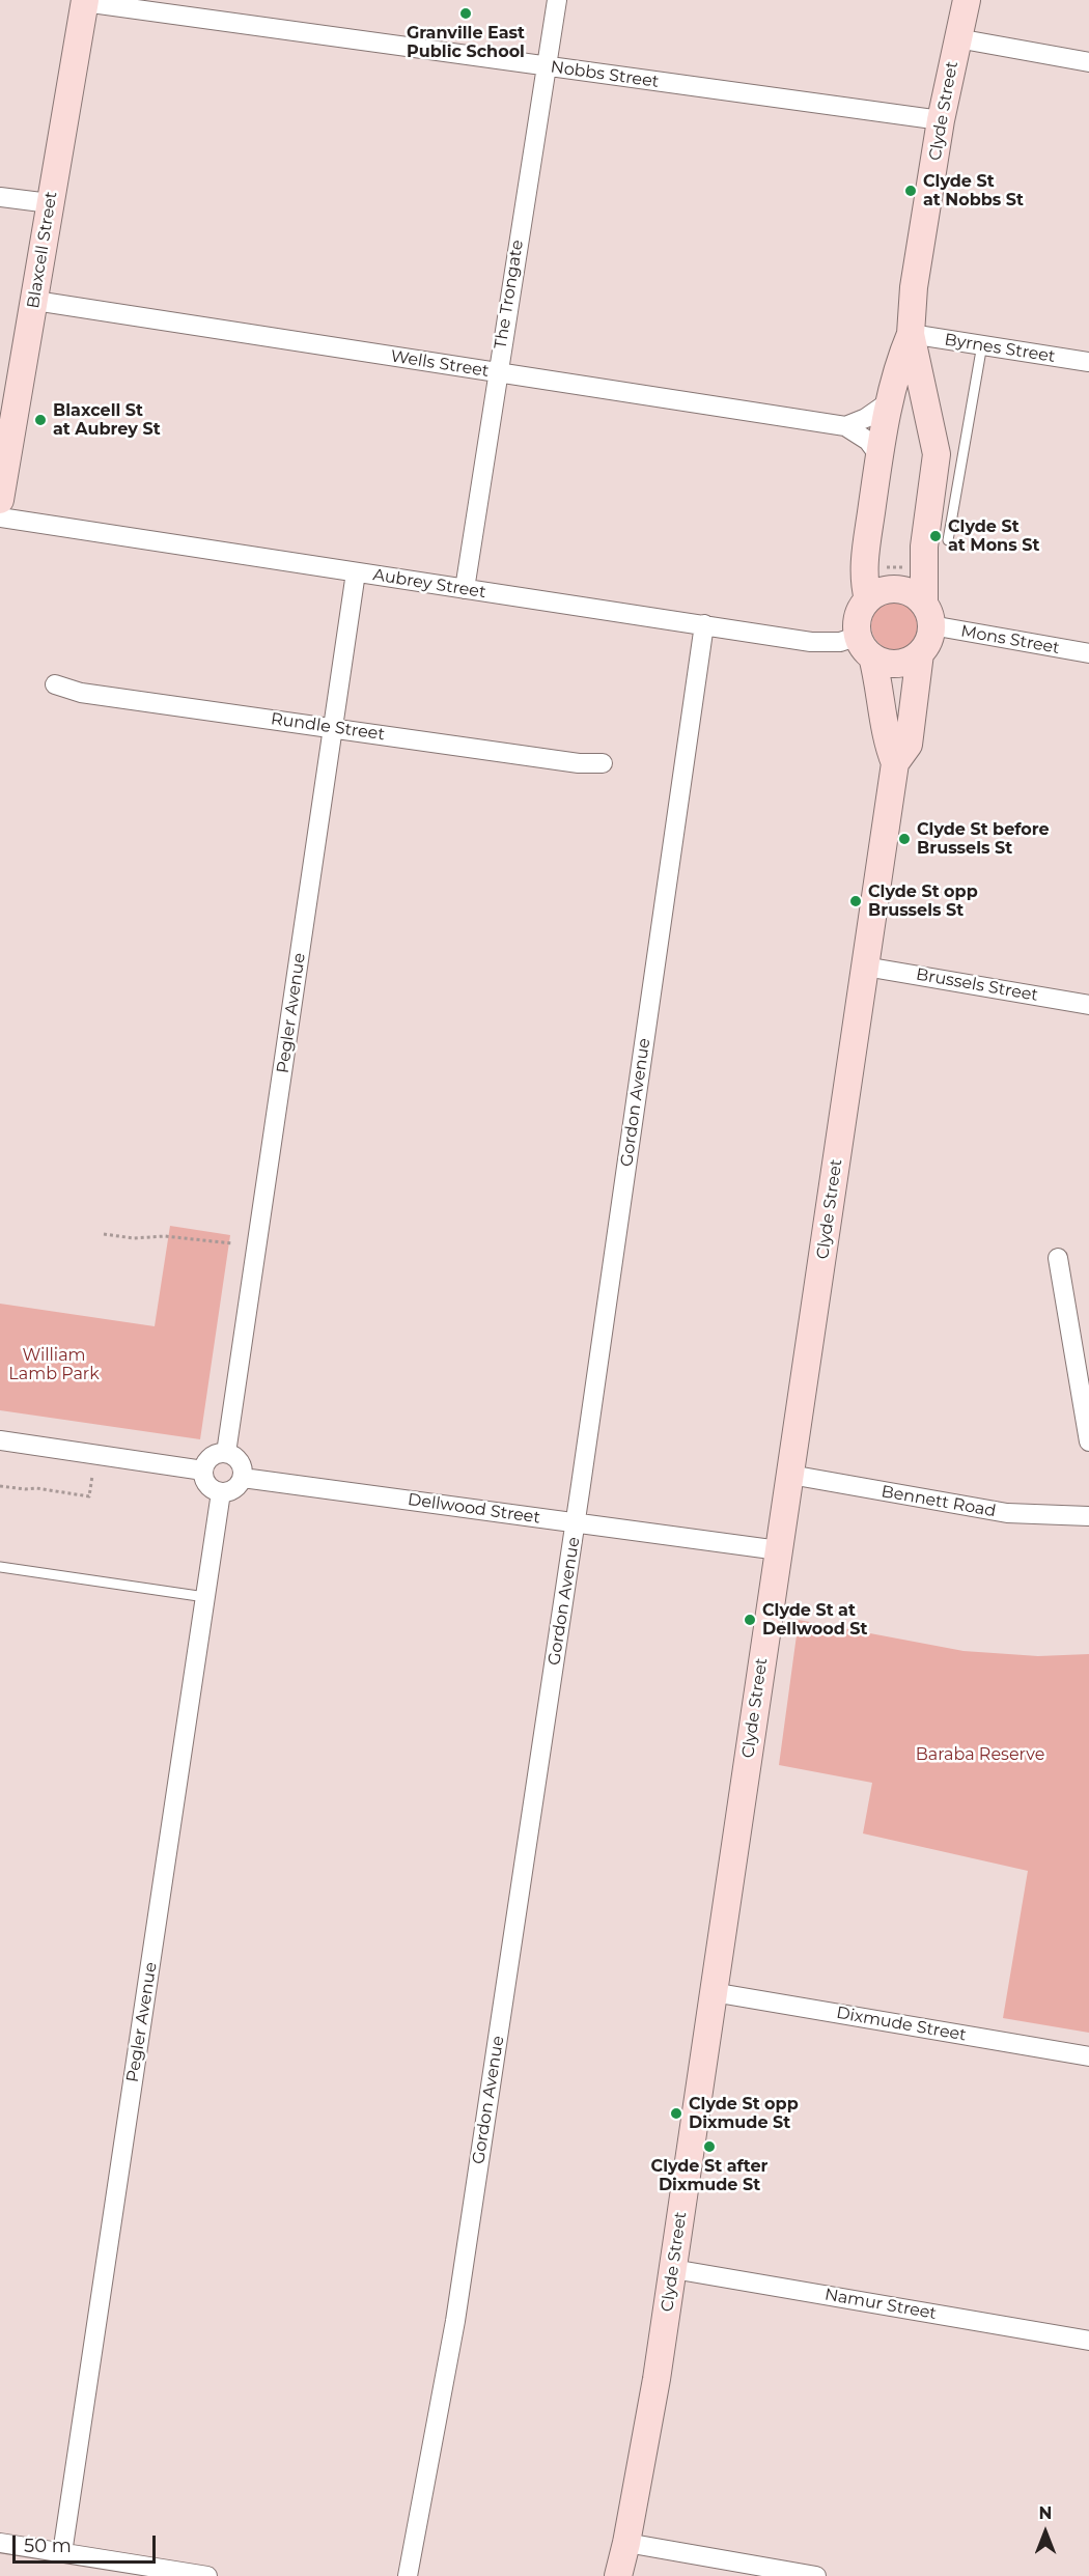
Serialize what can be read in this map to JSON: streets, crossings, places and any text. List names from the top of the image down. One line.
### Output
{"streets":{"main road":["Clyde Street","Blaxcell Street"],"street":["Nobbs Street","The Trongate","Byrnes Street","Wells Street","Aubrey Street","Mons Street","Rundle Street","Brussels Street","Pegler Avenue","Gordon Avenue","Bennett Road","Dellwood Street","Dixmude Street","Namur Street"]},"crossings":[["Nobbs Street","Clyde Street"],["Nobbs Street","Blaxcell Street"],["Nobbs Street","The Trongate"],["Clyde Street","Byrnes Street"],["Clyde Street","Wells Street"],["Clyde Street","Aubrey Street"],["Clyde Street","Mons Street"],["Clyde Street","Brussels Street"],["Clyde Street","Bennett Road"],["Clyde Street","Dellwood Street"],["Clyde Street","Dixmude Street"],["Clyde Street","Namur Street"],["Blaxcell Street","Wells Street"],["The Trongate","Wells Street"],["The Trongate","Aubrey Street"],["Aubrey Street","Mons Street"],["Aubrey Street","Pegler Avenue"],["Aubrey Street","Gordon Avenue"],["Rundle Street","Pegler Avenue"],["Pegler Avenue","Dellwood Street"],["Gordon Avenue","Dellwood Street"]],"parks":["William Lamb Park","Baraba Reserve"],"places":["Granville East Public School","Clyde St at Nobbs St","Blaxcell St at Aubrey St","Clyde St at Mons St","Clyde St before Brussels St","Clyde St opp Brussels St","Clyde St at Dellwood St","Clyde St opp Dixmude St","Clyde St after Dixmude St"],"scale_bar":"50 m","north":"top"}
